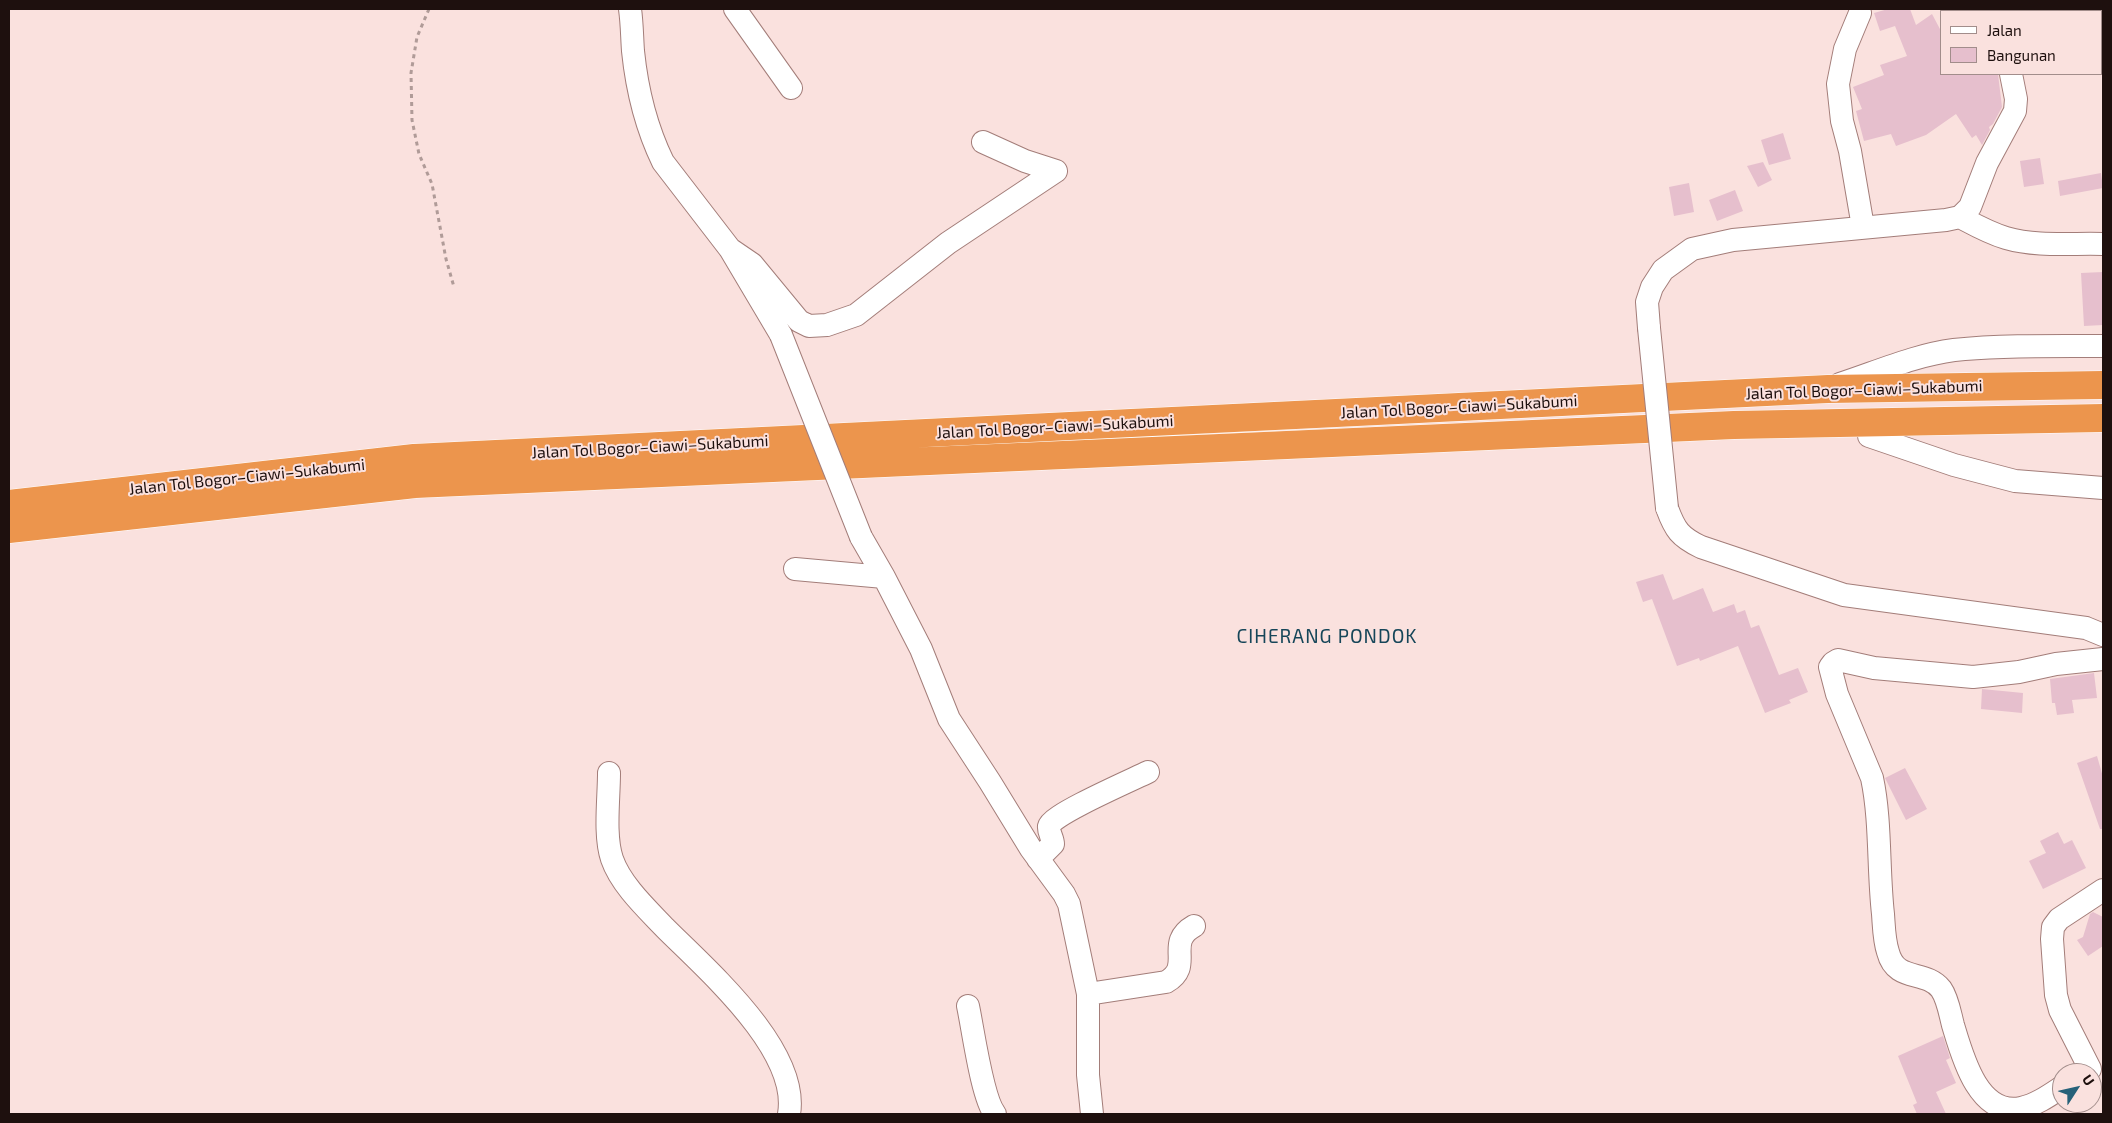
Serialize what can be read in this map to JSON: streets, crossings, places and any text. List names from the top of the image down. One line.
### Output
{"streets":{"highway":["Jalan Tol Bogor–Ciawi–Sukabumi"]},"districts":["CIHERANG PONDOK"],"legend":["Jalan","Bangunan"],"north":"top right"}
